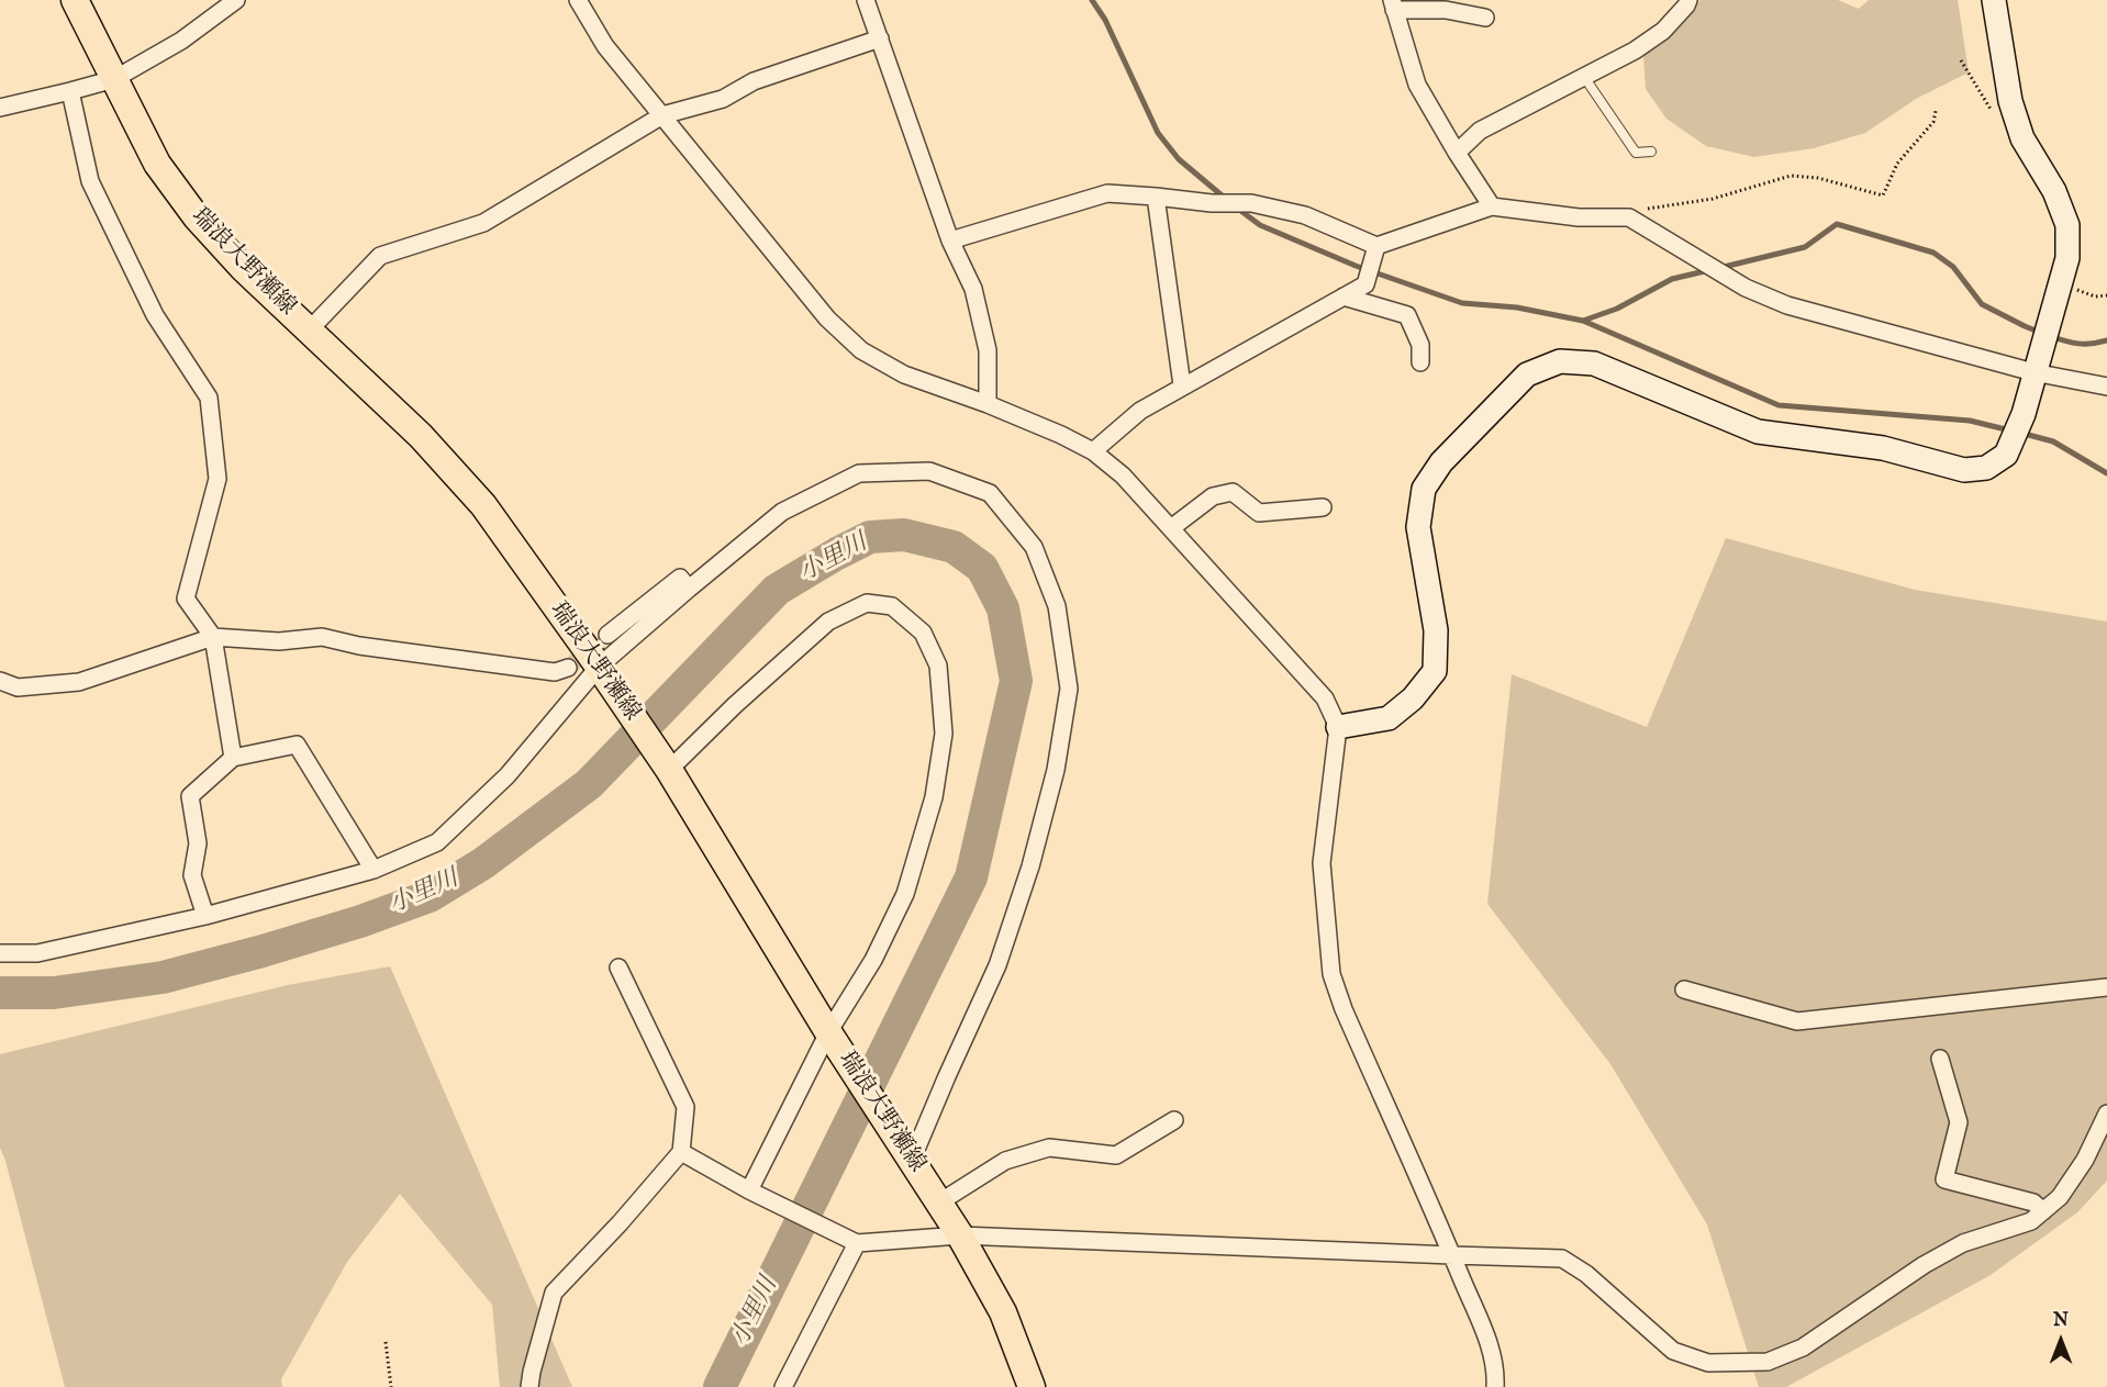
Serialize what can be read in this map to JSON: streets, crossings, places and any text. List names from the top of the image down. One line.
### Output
{"streets":{"main road":["瑞浪大野瀬線"]},"water":["小里川"],"north":"top"}
